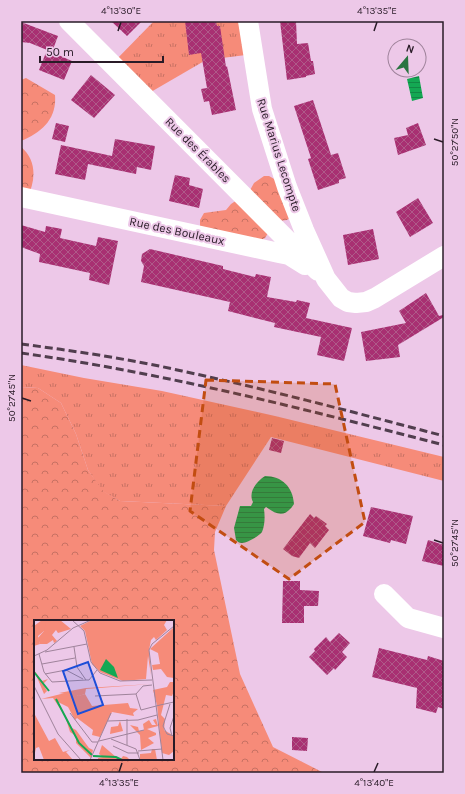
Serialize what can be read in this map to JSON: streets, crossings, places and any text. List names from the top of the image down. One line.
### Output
{"streets":{"street":["Rue des Érables","Rue Marius Lecompte","Rue des Bouleaux"]},"crossings":[["Rue des Érables","Rue des Bouleaux"],["Rue Marius Lecompte","Rue des Bouleaux"]],"scale_bar":"50 m","north":"top","coordinates":["4°13'30\"E","4°13'35\"E","50°27'50\"N","50°27'45\"N","4°13'40\"E"]}
